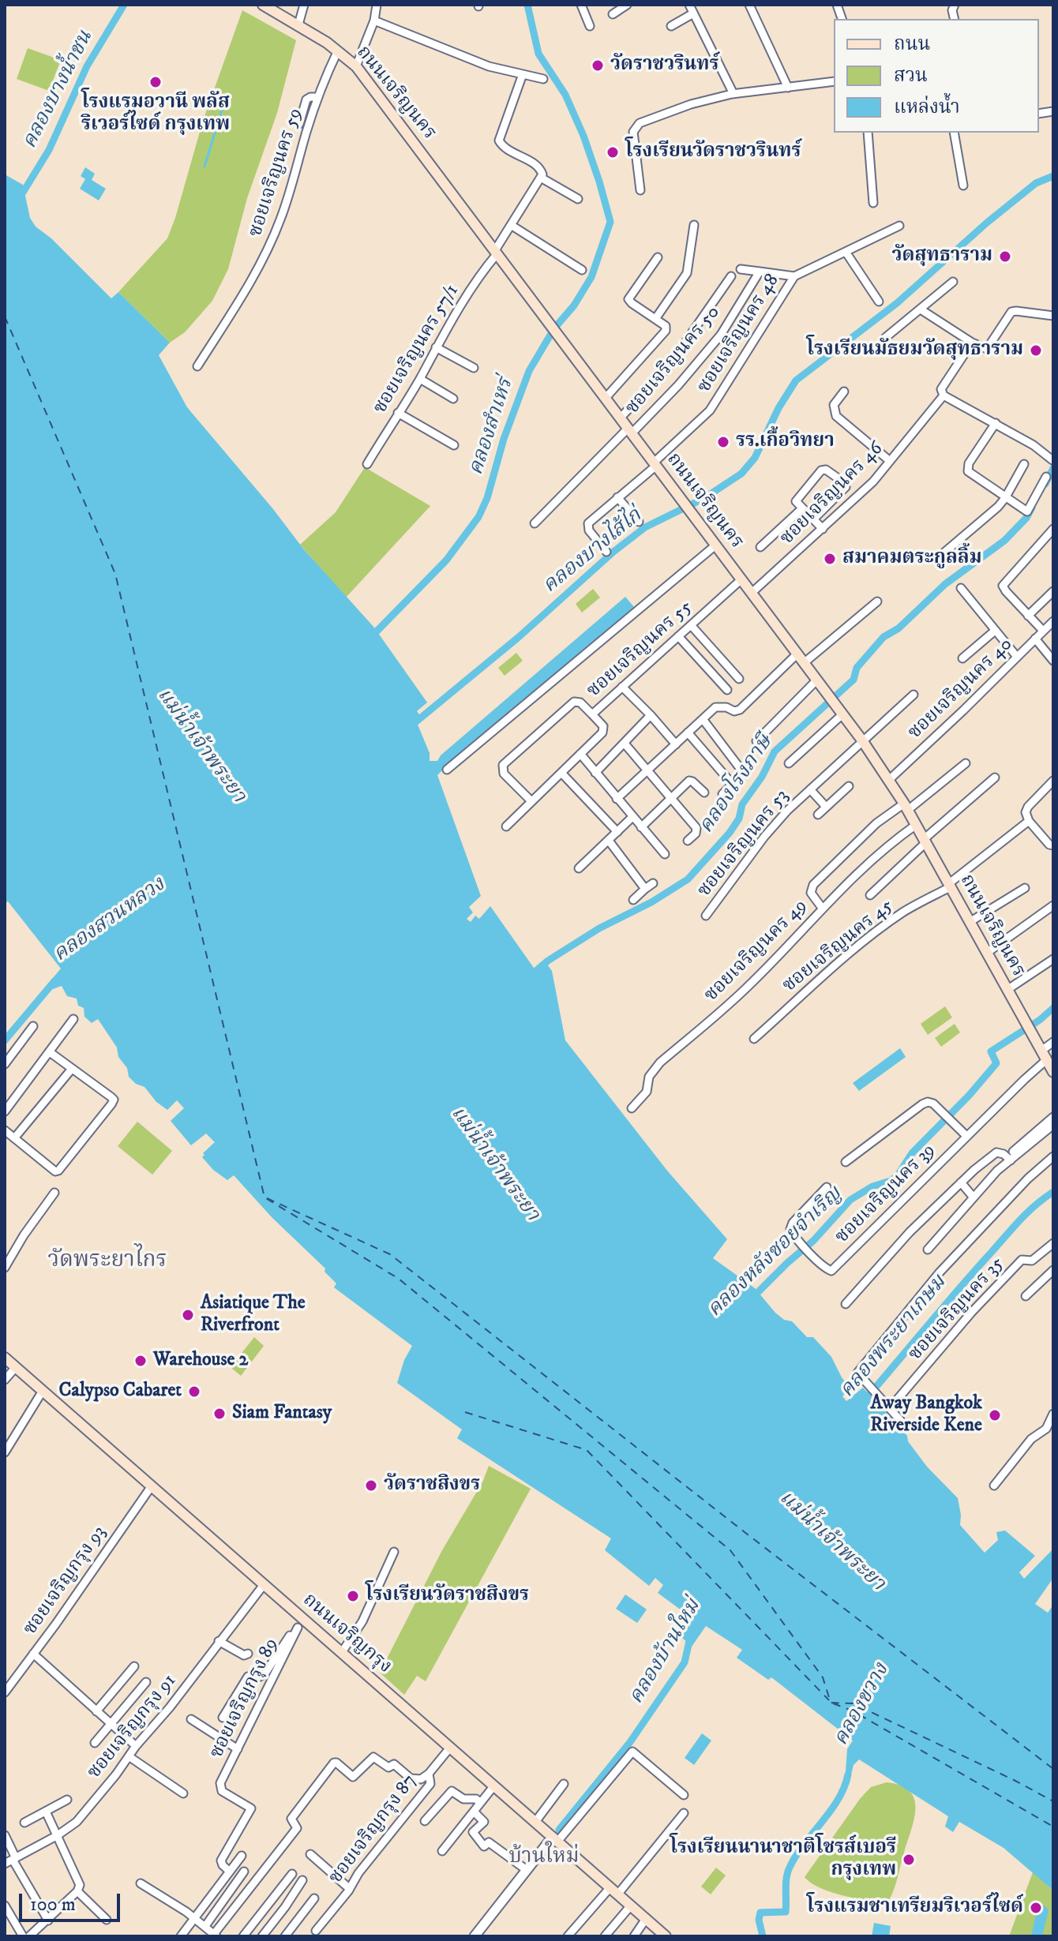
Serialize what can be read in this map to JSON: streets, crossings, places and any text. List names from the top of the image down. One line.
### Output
{"streets":{"main road":["ถนนเจริญนคร","ถนนเจริญกรุง"],"street":["ซอยเจริญนคร 59","ซอยเจริญนคร 48","ซอยเจริญนคร 57/1","ซอยเจริญนคร 50","ซอยเจริญนคร 46","ซอยเจริญนคร 55","ซอยเจริญนคร 40","ซอยเจริญนคร 53","ซอยเจริญนคร 45","ซอยเจริญนคร 49","ซอยเจริญนคร 39","ซอยเจริญนคร 35","ซอยเจริญกรุง 93","ซอยเจริญกรุง 89","ซอยเจริญกรุง 91","ซอยเจริญกรุง 87"]},"crossings":[["ถนนเจริญนคร","ซอยเจริญนคร 59"],["ถนนเจริญนคร","ซอยเจริญนคร 48"],["ถนนเจริญนคร","ซอยเจริญนคร 57/1"],["ถนนเจริญนคร","ซอยเจริญนคร 50"],["ถนนเจริญนคร","ซอยเจริญนคร 46"],["ถนนเจริญนคร","ซอยเจริญนคร 55"],["ถนนเจริญนคร","ซอยเจริญนคร 40"],["ถนนเจริญนคร","ซอยเจริญนคร 53"],["ถนนเจริญนคร","ซอยเจริญนคร 45"],["ถนนเจริญนคร","ซอยเจริญนคร 49"],["ถนนเจริญนคร","ซอยเจริญนคร 39"],["ซอยเจริญกรุง 93","ถนนเจริญกรุง"],["ถนนเจริญกรุง","ซอยเจริญกรุง 89"],["ถนนเจริญกรุง","ซอยเจริญกรุง 91"],["ถนนเจริญกรุง","ซอยเจริญกรุง 87"]],"districts":["วัดพระยาไกร","บ้านใหม่"],"water":["คลองบางน้ำชน","คลองสำเหร่","คลองบางไส้ไก่","แม่น้ำเจ้าพระยา","คลองโรงภาษี","คลองสวนหลวง","คลองหลังซอยจำเริญ","คลองพระยาเกษม","คลองบ้านใหม่","คลองขวาง"],"places":["วัดราชวรินทร์","โรงแรมอวานี พลัส ริเวอร์ไซด์ กรุงเทพ","โรงเรียนวัดราชวรินทร์","วัดสุทธาราม","โรงเรียนมัธยมวัดสุทธาราม","รร.เกื้อวิทยา","สมาคมตระกูลลิ้ม","Asiatique The Riverfront","Warehouse 2","Calypso Cabaret","Siam Fantasy","Away Bangkok Riverside Kene","วัดราชสิงขร","โรงเรียนวัดราชสิงขร","โรงเรียนนานาชาติโชรส์เบอรี กรุงเทพ","โรงแรมชาเทรียมริเวอร์ไซด์"],"legend":["ถนน","สวน","แหล่งน้ำ"],"scale_bar":"100 m"}
